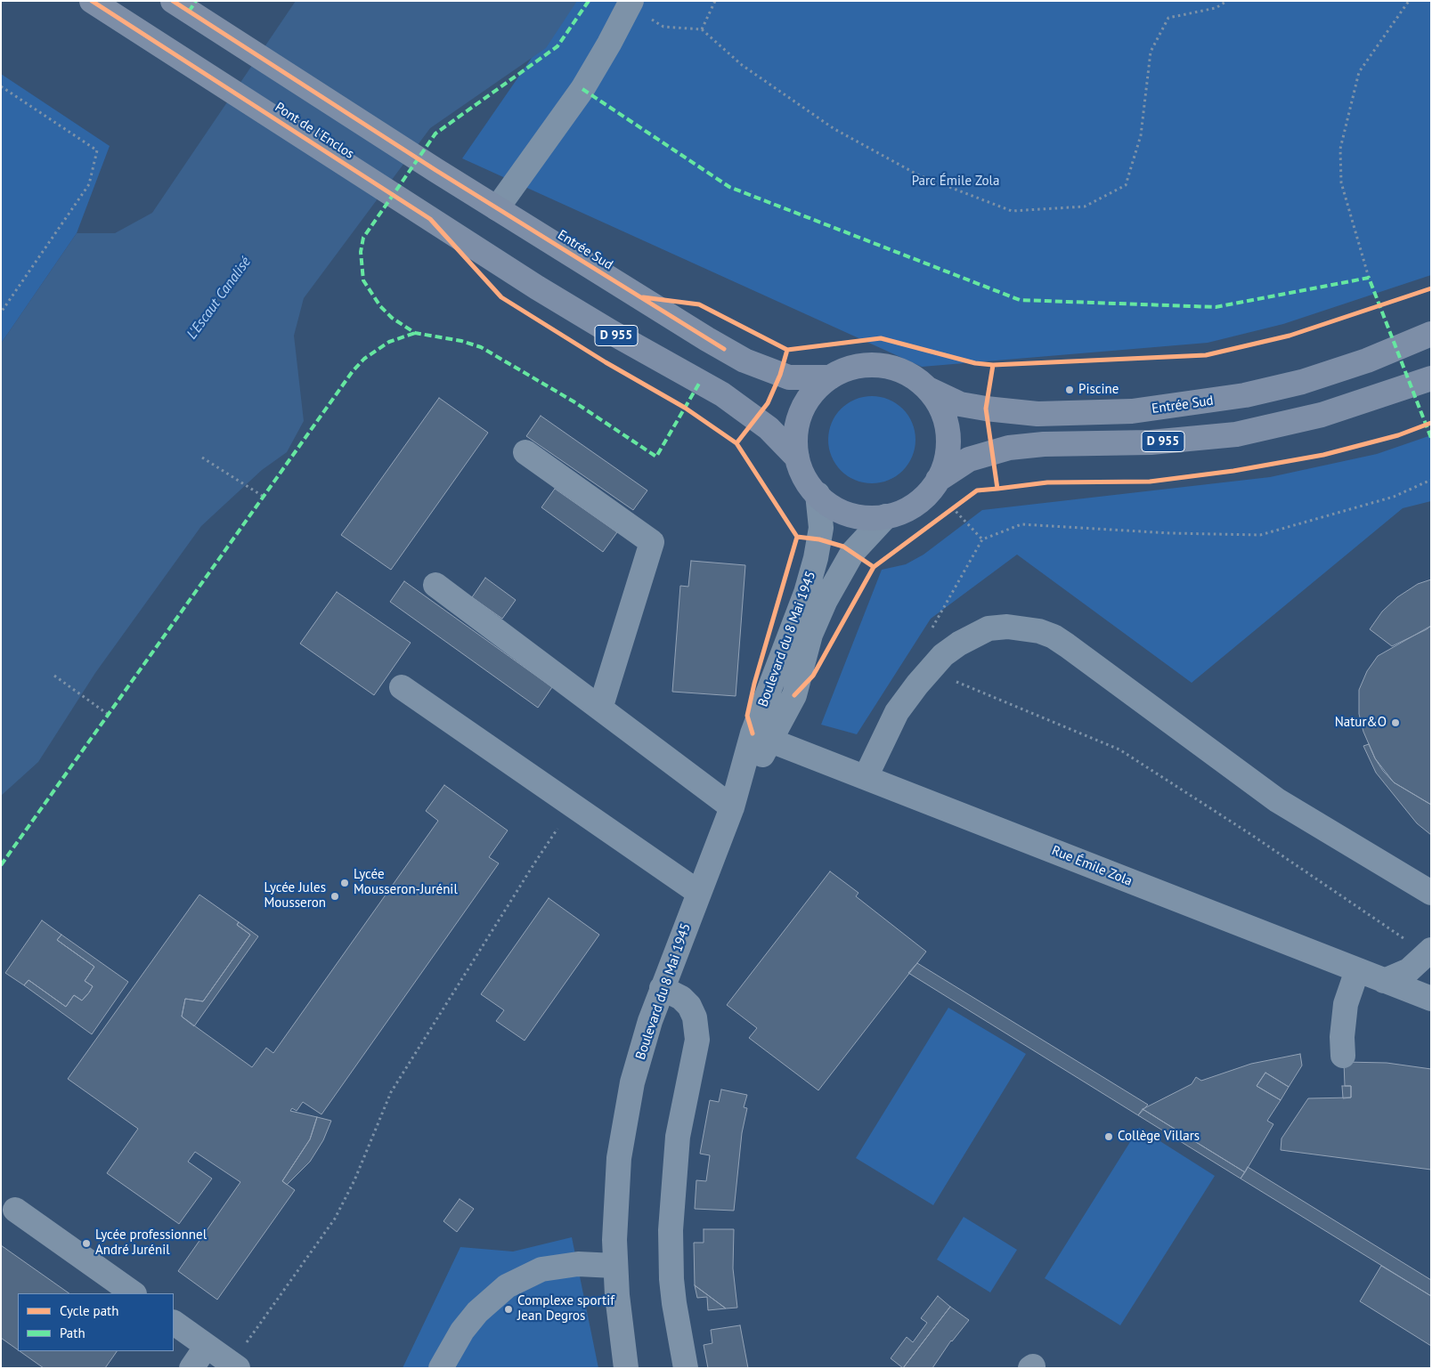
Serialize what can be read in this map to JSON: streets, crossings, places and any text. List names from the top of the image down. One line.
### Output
{"streets":{"main road":["Pont de l'Enclos","Entrée Sud","D 955"],"street":["Boulevard du 8 Mai 1945","Rue Émile Zola"]},"crossings":[["Pont de l'Enclos","Entrée Sud"],["Pont de l'Enclos","D 955"],["Pont de l'Enclos","Boulevard du 8 Mai 1945"],["Entrée Sud","D 955"],["Entrée Sud","Boulevard du 8 Mai 1945"],["D 955","Boulevard du 8 Mai 1945"],["Boulevard du 8 Mai 1945","Rue Émile Zola"]],"water":["L'Escaut Canalisé"],"parks":["Parc Émile Zola"],"places":["Piscine","Natur&O","Lycée Mousseron-Jurénil","Lycée Jules Mousseron","Collège Villars","Lycée professionnel André Jurénil","Complexe sportif Jean Degros"],"legend":["Cycle path","Path"]}
